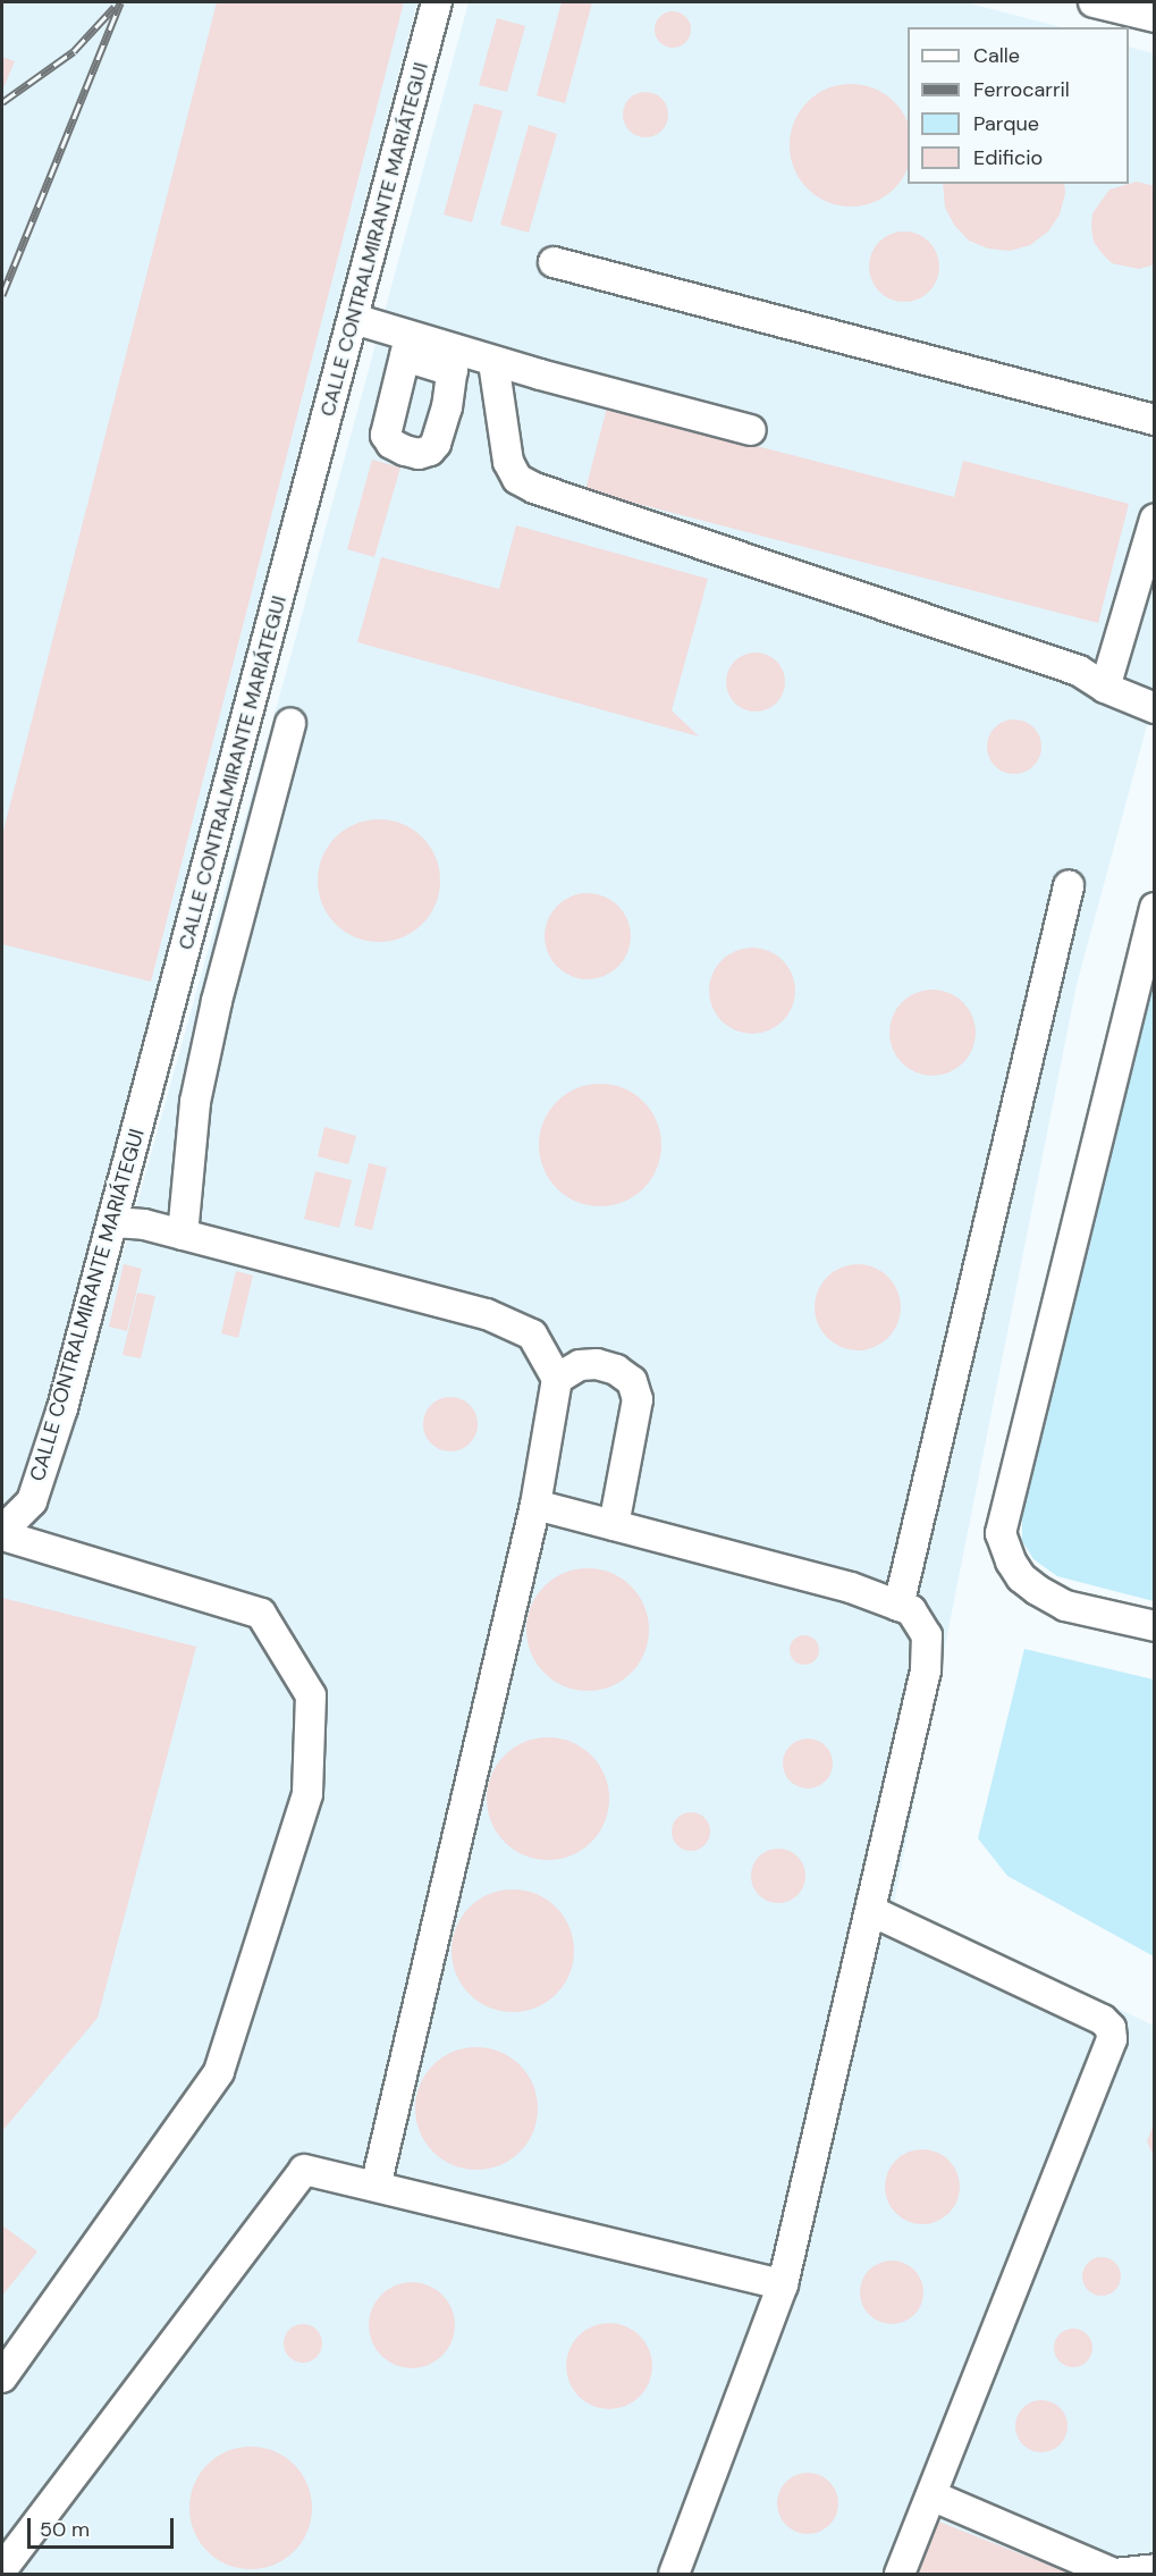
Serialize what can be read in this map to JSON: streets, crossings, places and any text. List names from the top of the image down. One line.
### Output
{"streets":{"street":["CALLE CONTRALMIRANTE MARIÁTEGUI"]},"legend":["Calle","Ferrocarril","Parque","Edificio"],"scale_bar":"50 m"}
